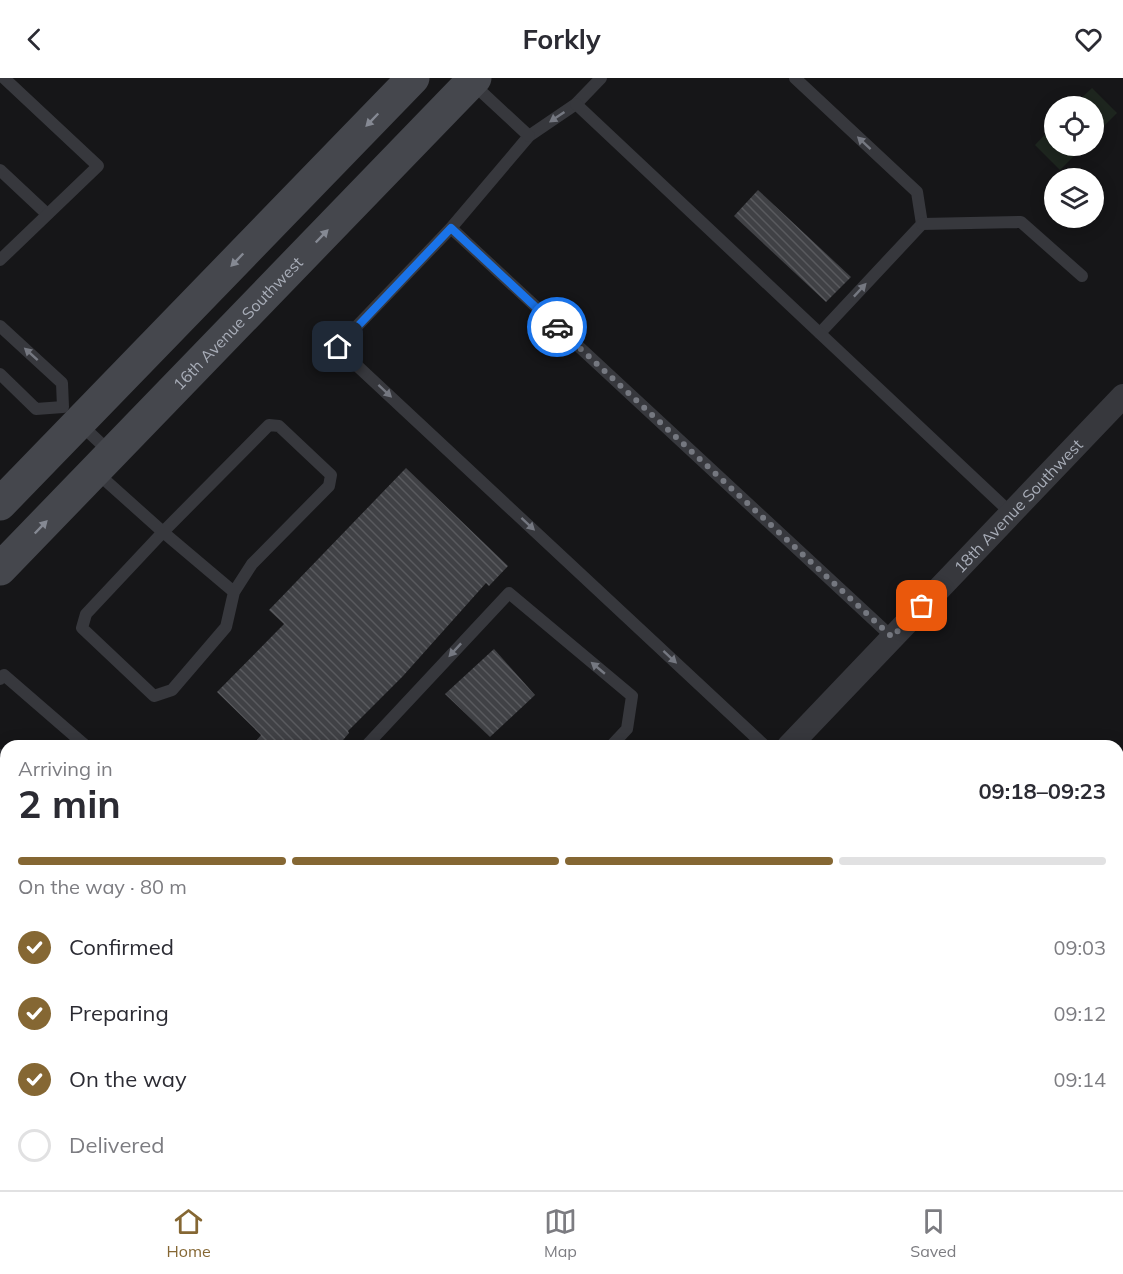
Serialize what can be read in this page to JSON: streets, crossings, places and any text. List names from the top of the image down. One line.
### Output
{"streets":{"main road":["16th Avenue Southwest"],"street":["18th Avenue Southwest"]},"page":{"header":"Forkly","heading":["2 min","Arriving in","09:18–09:23"],"bar":"On the way · 80 m","list":[["Confirmed","09:03"],["Preparing","09:12"],["On the way","09:14"],"Delivered"],"tabs":["Home","Map","Saved"]}}
